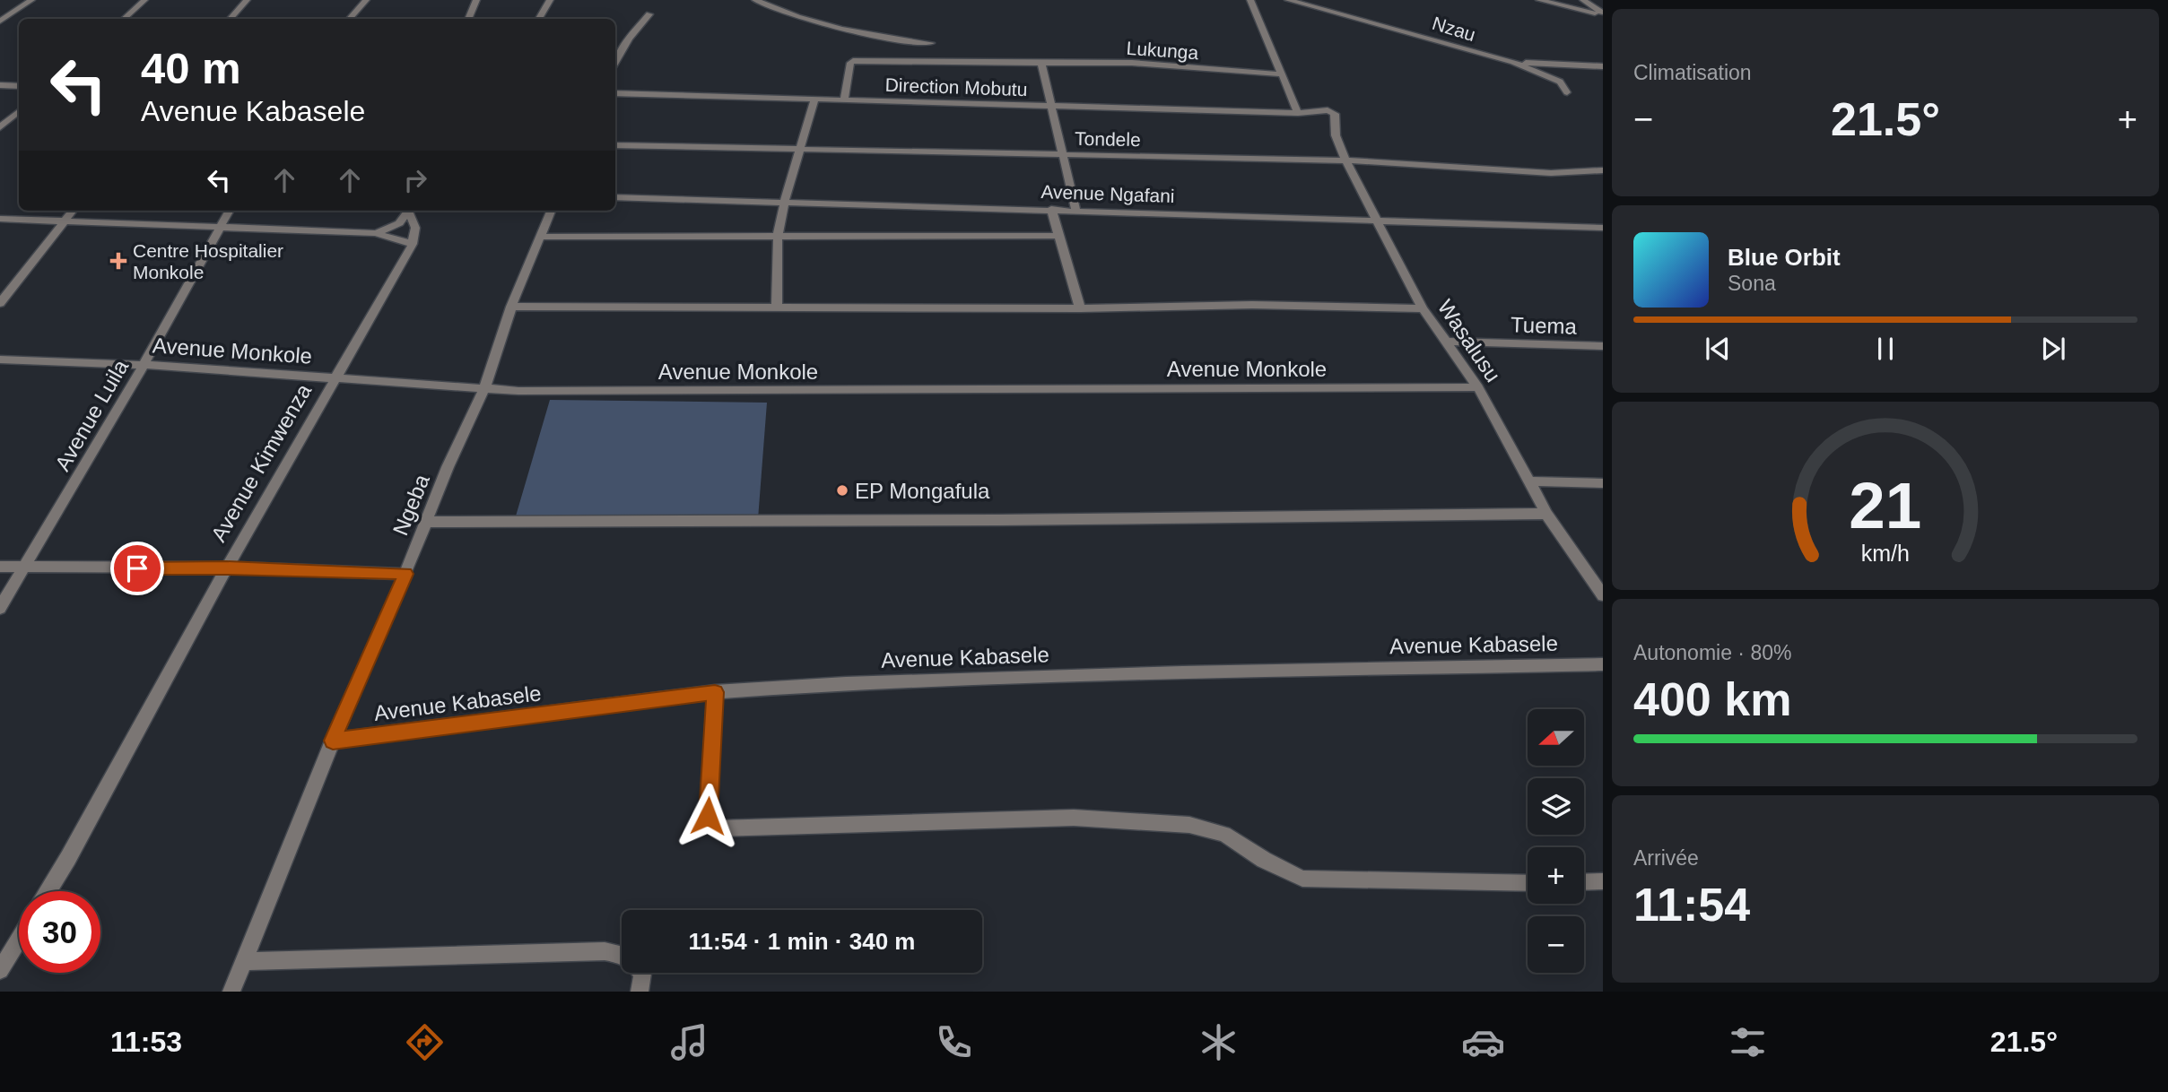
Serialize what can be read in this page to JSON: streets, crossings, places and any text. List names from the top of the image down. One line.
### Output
{"streets":{"street":["Nzau","Lukunga","Direction Mobutu","Tondele","Avenue Ngafani","Tuema","Wasalusu","Avenue Monkole","Avenue Luila","Avenue Kimwenza","Ngeba","Avenue Kabasele"]},"crossings":[["Lukunga","Direction Mobutu"],["Direction Mobutu","Tondele"],["Direction Mobutu","Wasalusu"],["Tondele","Wasalusu"],["Avenue Ngafani","Wasalusu"],["Tuema","Wasalusu"],["Wasalusu","Avenue Monkole"],["Avenue Monkole","Avenue Luila"],["Avenue Monkole","Avenue Kimwenza"],["Avenue Monkole","Ngeba"],["Ngeba","Avenue Kabasele"]],"places":{"health":["Centre Hospitalier Monkole"],"other":["EP Mongafula"]},"north":"left","page":{"tile":["Climatisation",["Autonomie · 80%","400 km"],["Arrivée","11:54"]],"turn":["40 m","Avenue Kabasele"],"heat":["−","21.5°","+"],"song":["Blue Orbit","Sona"],"map_buttons":["+","−"],"limit":"30","trip":"11:54 · 1 min · 340 m","tabs":["11:53","21.5°"],"gauge":["21","km/h"]}}
